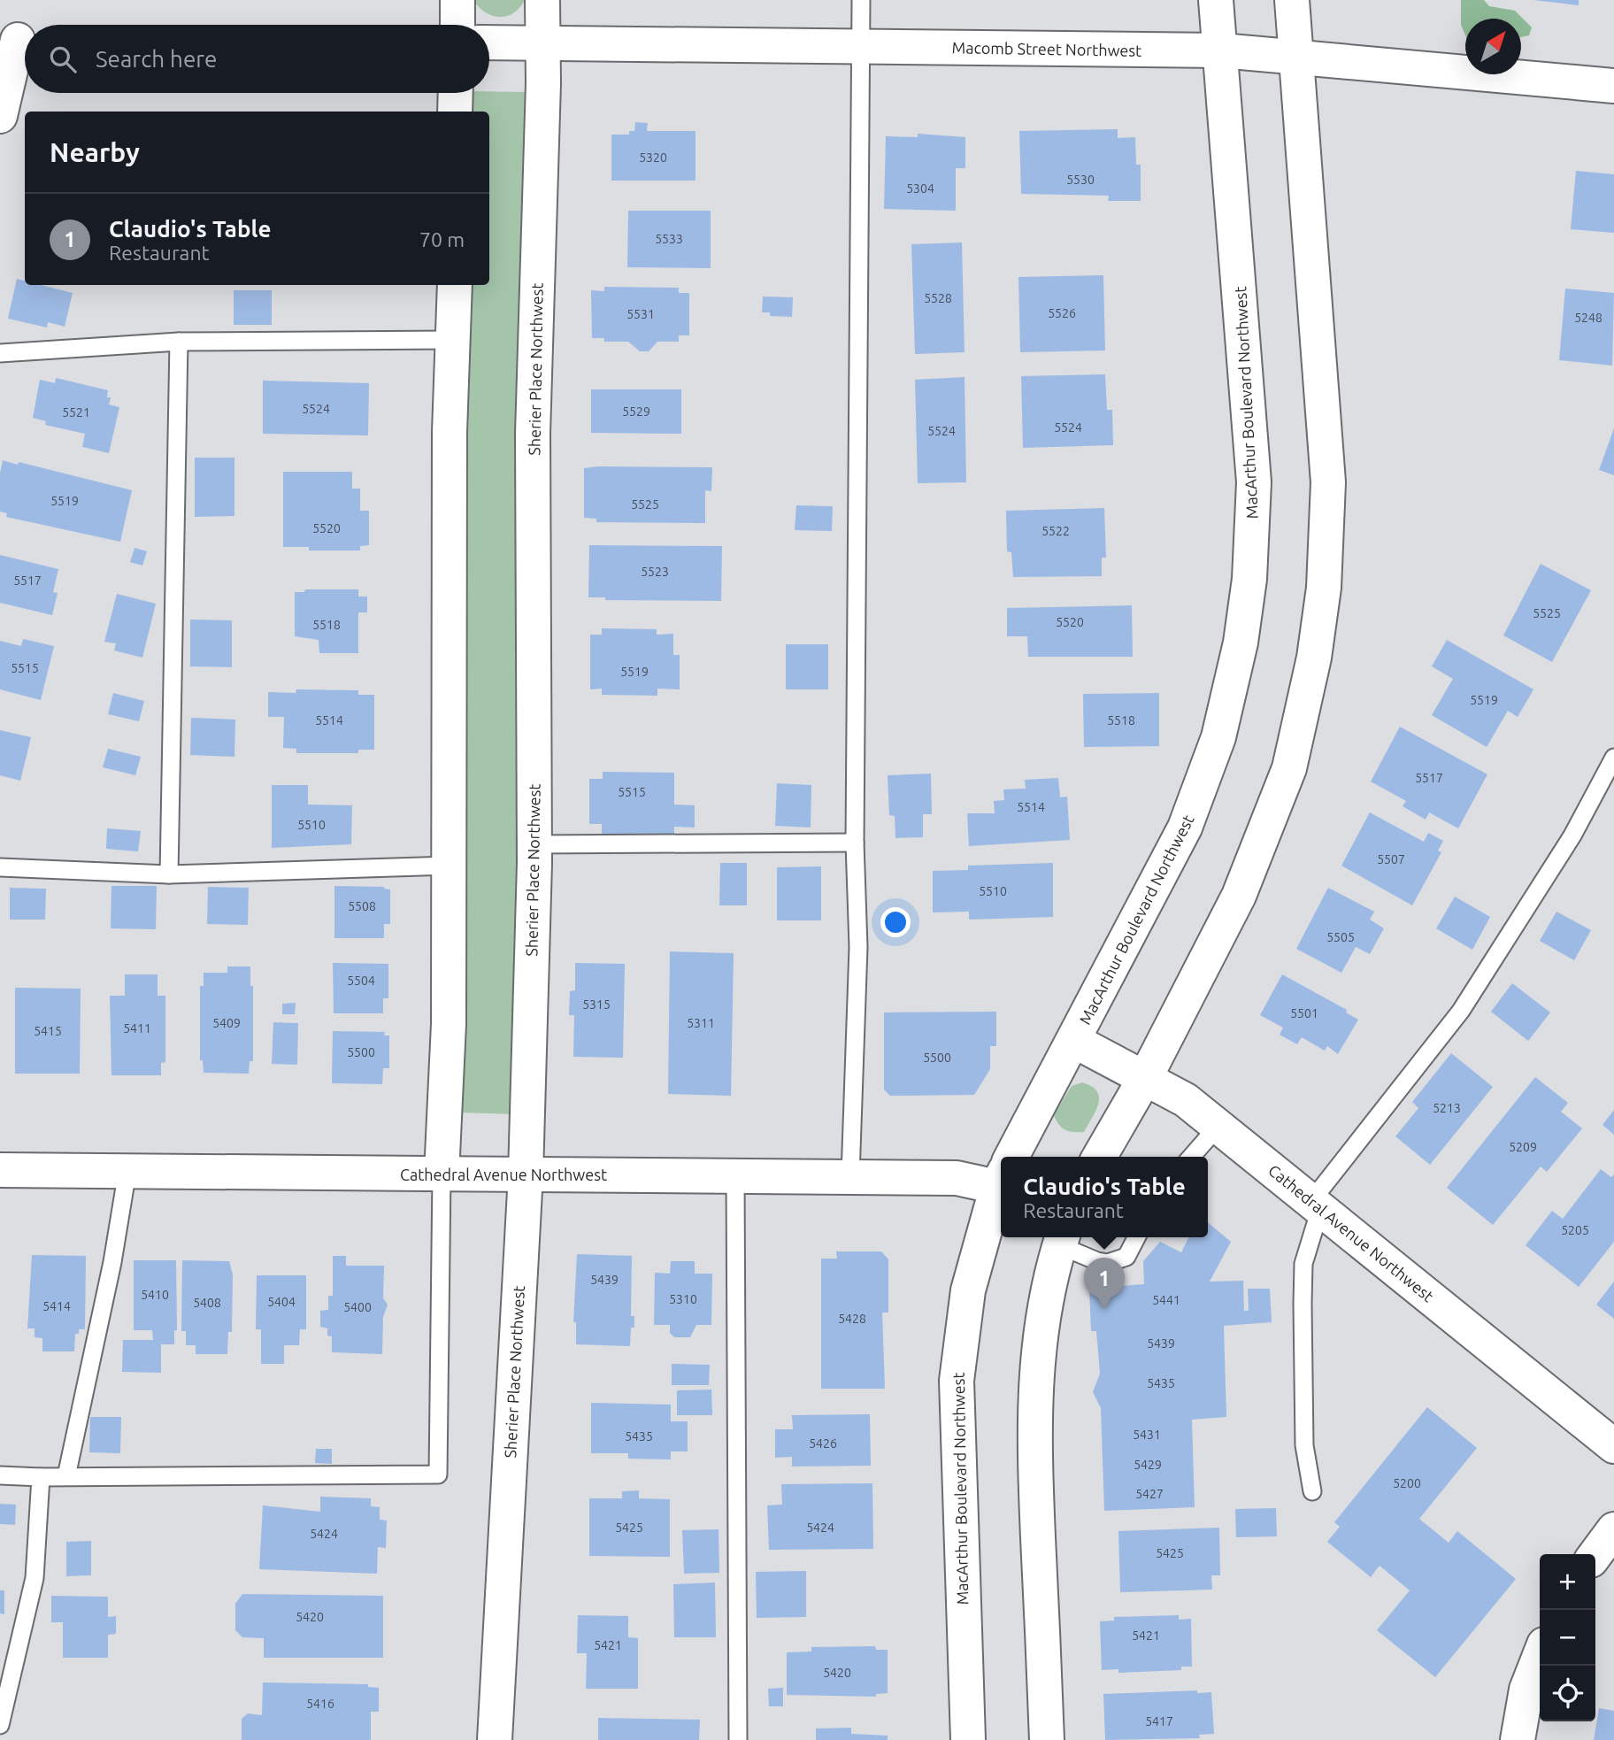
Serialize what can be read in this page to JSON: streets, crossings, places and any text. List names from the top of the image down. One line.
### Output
{"streets":{"street":["Macomb Street Northwest","Sherier Place Northwest","MacArthur Boulevard Northwest","Cathedral Avenue Northwest"]},"crossings":[["Macomb Street Northwest","Sherier Place Northwest"],["Macomb Street Northwest","MacArthur Boulevard Northwest"],["Sherier Place Northwest","Cathedral Avenue Northwest"],["MacArthur Boulevard Northwest","Cathedral Avenue Northwest"]],"house_numbers":["5320","5530","5304","5533","5528","5526","5531","5248","5524","5529","5521","5524","5524","5519","5525","5520","5522","5523","5517","5525","5520","5518","5515","5519","5519","5514","5518","5517","5515","5514","5510","5507","5510","5508","5505","5504","5315","5501","5409","5311","5411","5415","5500","5500","5213","5209","5205","5439","5410","5310","5441","5404","5408","5414","5400","5428","5439","5435","5431","5435","5426","5429","5200","5427","5425","5424","5424","5425","5420","5421","5421","5420","5416","5417"],"north":"top right","page":{"search":"Search here","heading":"Nearby","list":[{"mark":"1","name":"Claudio's Table","note":"Restaurant","value":"70 m"}],"popup":["Claudio's Table","Restaurant"],"pins":"1","map_buttons":["+","−"]}}
